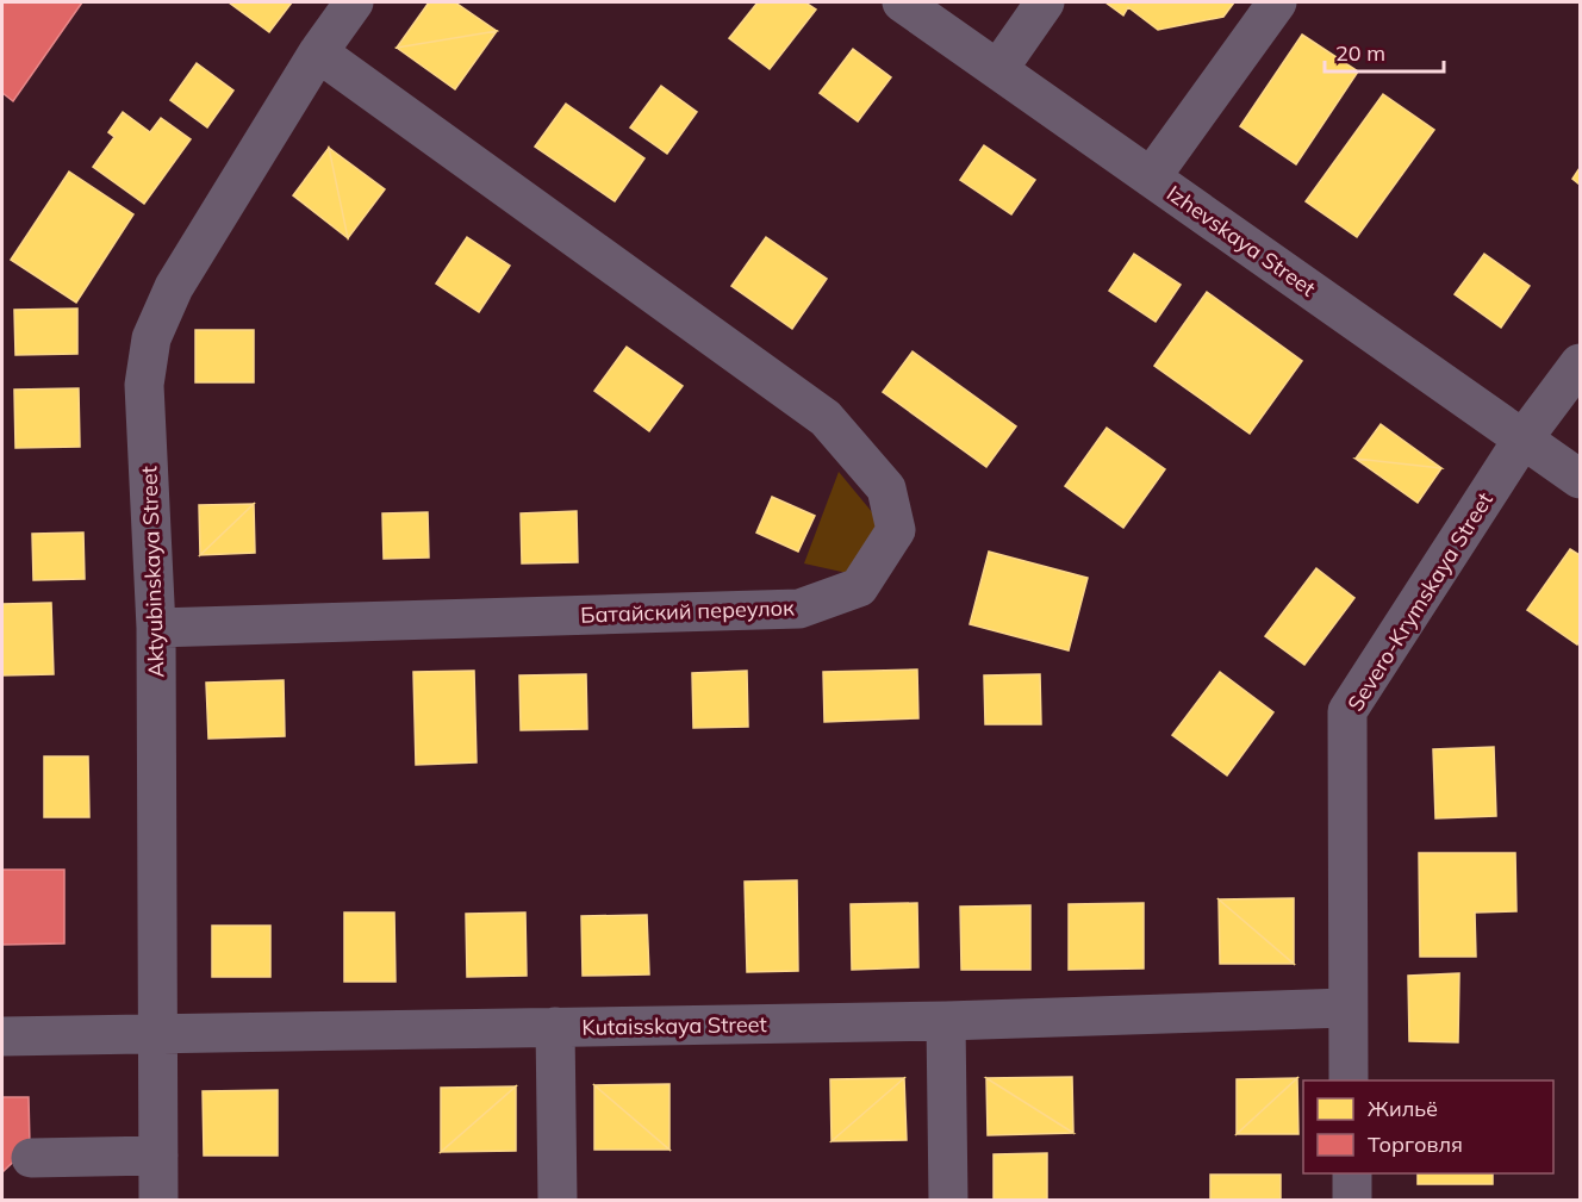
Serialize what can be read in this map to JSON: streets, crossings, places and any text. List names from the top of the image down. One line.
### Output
{"streets":{"street":["Izhevskaya Street","Aktyubinskaya Street","Severo-Krymskaya Street","Батайский переулок","Kutaisskaya Street"]},"crossings":[["Izhevskaya Street","Severo-Krymskaya Street"],["Aktyubinskaya Street","Батайский переулок"],["Aktyubinskaya Street","Kutaisskaya Street"],["Severo-Krymskaya Street","Kutaisskaya Street"]],"legend":["Жильё","Торговля"],"scale_bar":"20 m"}
